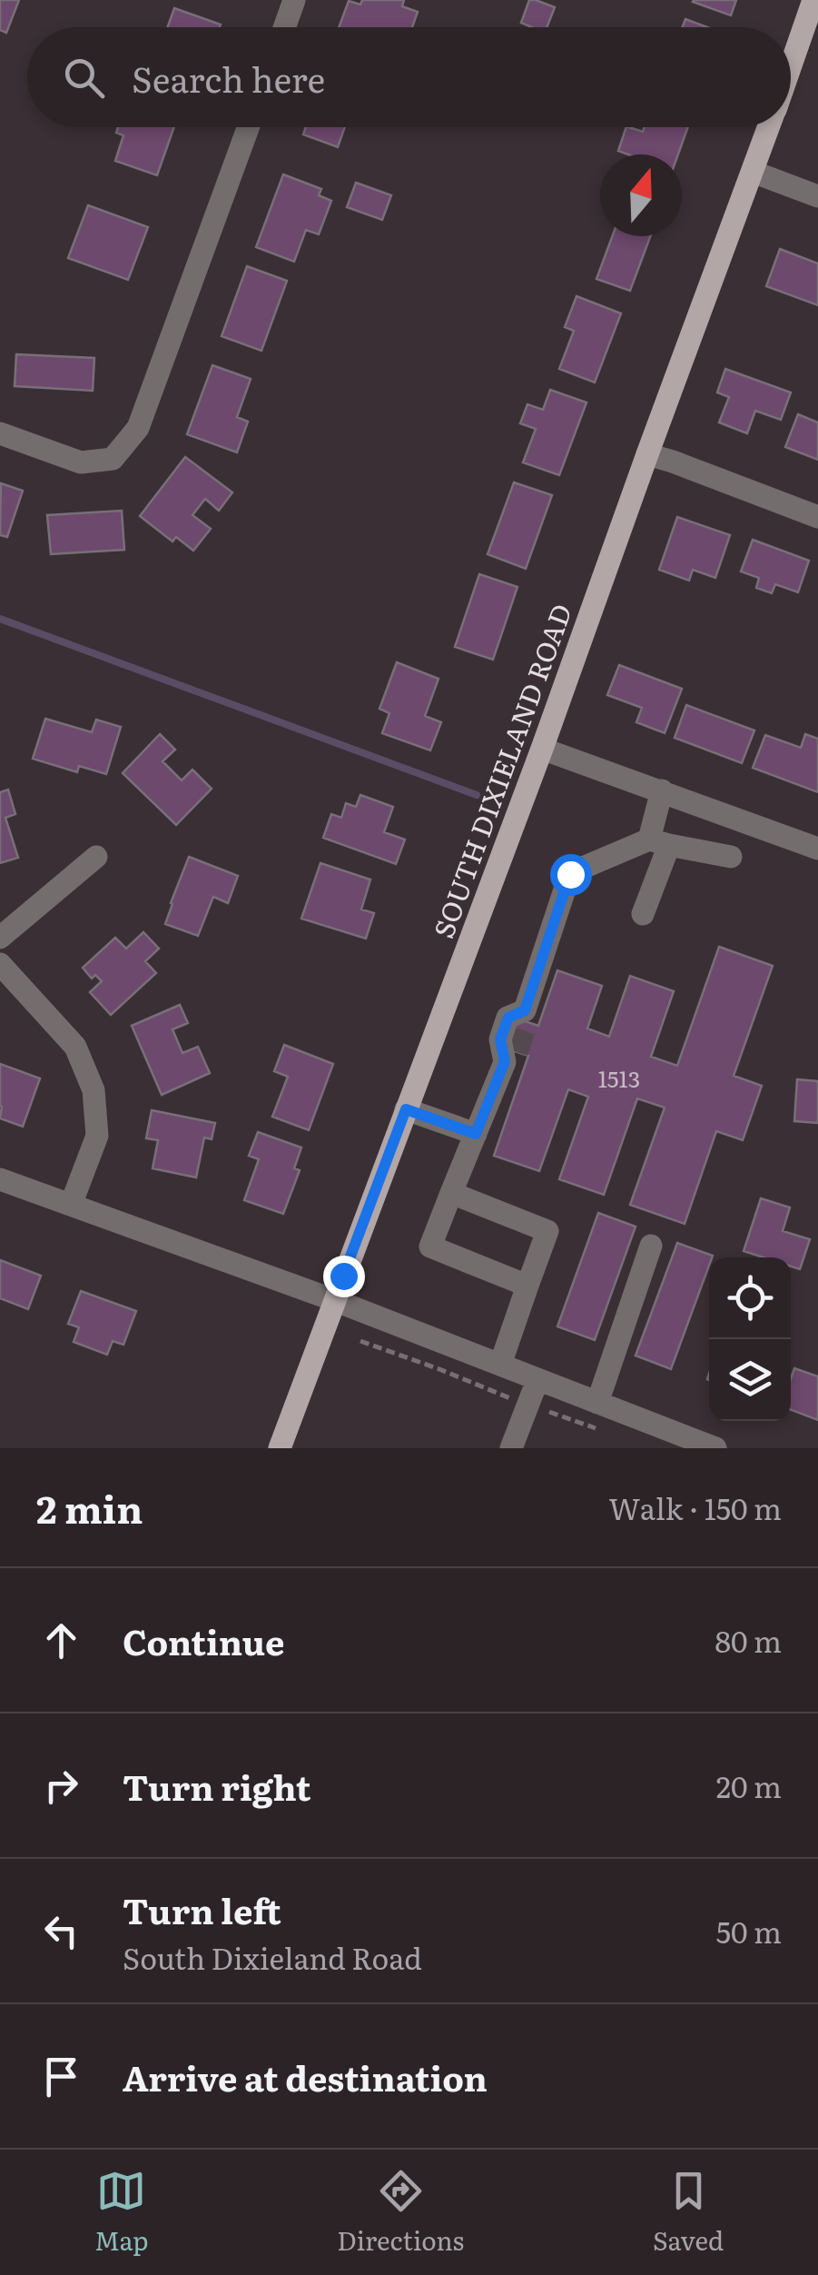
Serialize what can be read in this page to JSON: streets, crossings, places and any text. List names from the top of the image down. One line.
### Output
{"streets":{"main road":["SOUTH DIXIELAND ROAD"]},"house_numbers":["1513"],"north":"top","page":{"search":"Search here","heading":["2 min","Walk · 150 m"],"list":[["Continue","80 m"],["Turn right","20 m"],["Turn left","South Dixieland Road","50 m"],"Arrive at destination"],"nav":["Map","Directions","Saved"]}}
